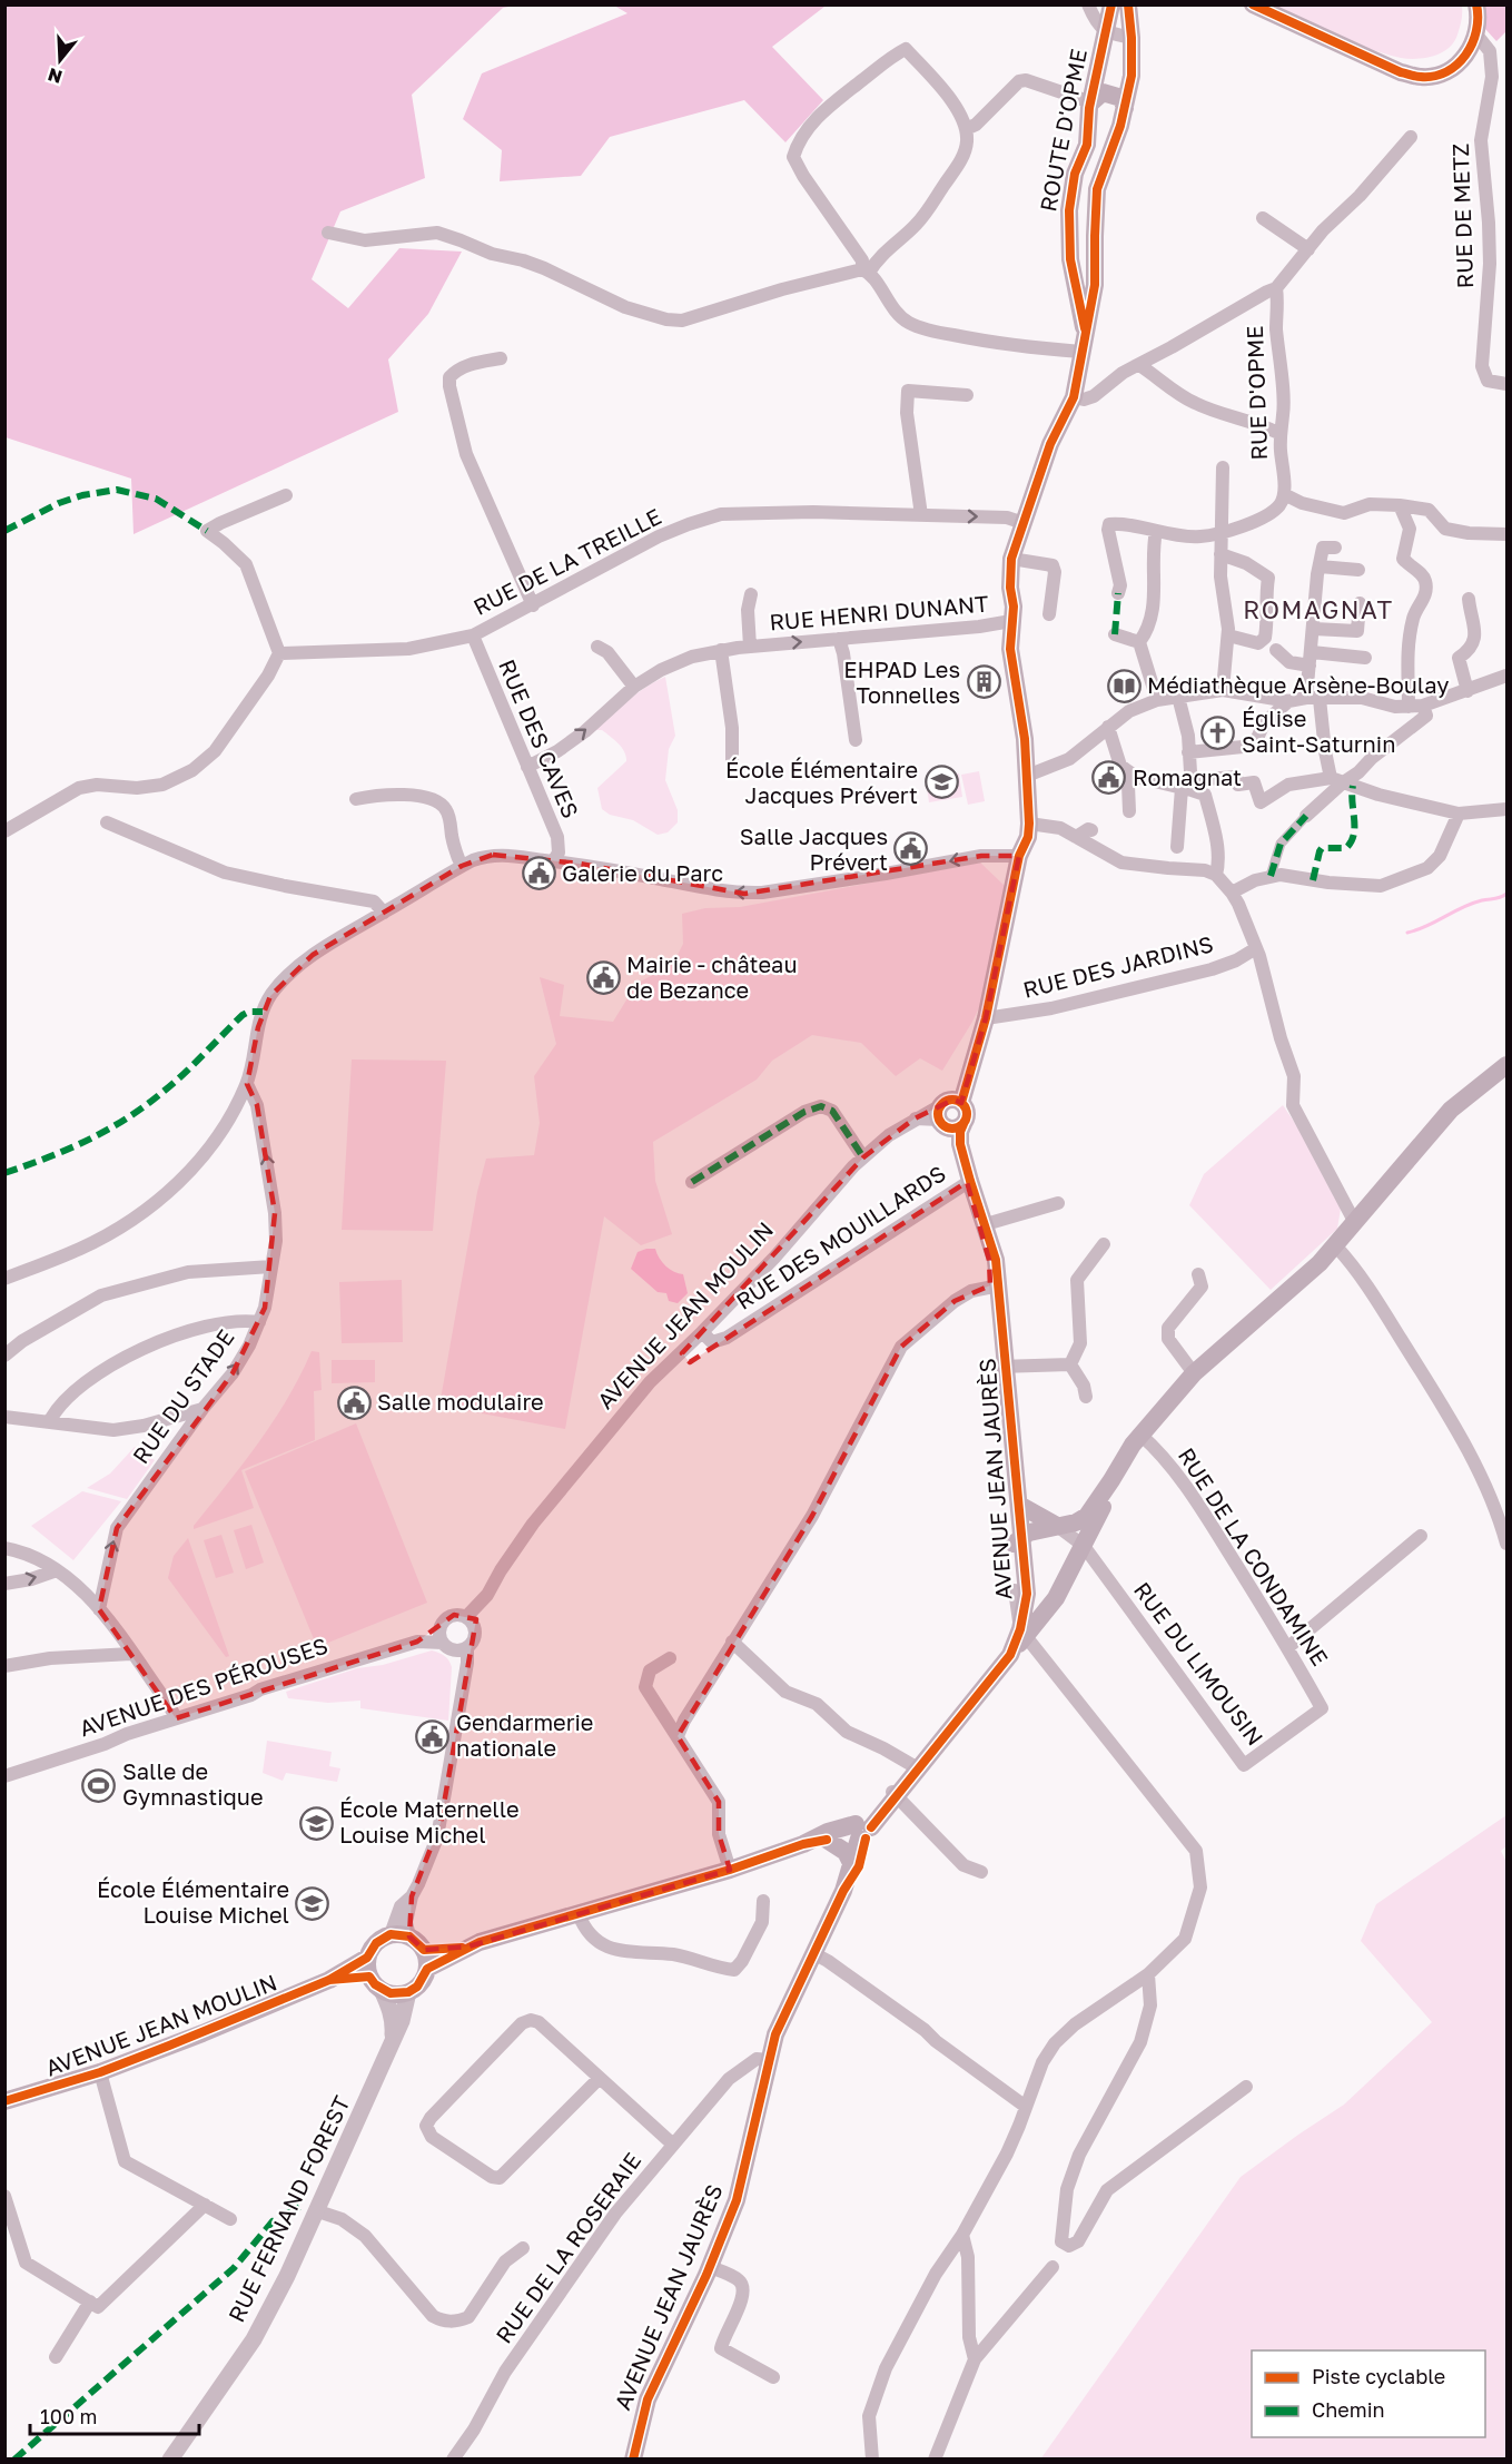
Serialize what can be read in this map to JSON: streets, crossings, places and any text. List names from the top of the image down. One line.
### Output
{"streets":{"main road":["ROUTE D'OPME","AVENUE JEAN MOULIN","AVENUE JEAN JAURÈS"],"street":["RUE DE METZ","RUE D'OPME","RUE DE LA TREILLE","RUE HENRI DUNANT","RUE DES CAVES","RUE DES JARDINS","RUE DES MOUILLARDS","RUE DU STADE","RUE DE LA CONDAMINE","RUE DU LIMOUSIN","AVENUE DES PÉROUSES","RUE FERNAND FOREST","RUE DE LA ROSERAIE"]},"crossings":[["ROUTE D'OPME","RUE DE LA TREILLE"],["ROUTE D'OPME","RUE HENRI DUNANT"],["RUE DE LA TREILLE","RUE DES CAVES"],["RUE HENRI DUNANT","RUE DES CAVES"],["RUE DES JARDINS","AVENUE JEAN JAURÈS"],["RUE DES MOUILLARDS","AVENUE JEAN MOULIN"],["RUE DES MOUILLARDS","AVENUE JEAN JAURÈS"],["AVENUE JEAN MOULIN","AVENUE JEAN JAURÈS"],["AVENUE JEAN MOULIN","AVENUE DES PÉROUSES"],["AVENUE JEAN MOULIN","RUE FERNAND FOREST"],["AVENUE JEAN JAURÈS","RUE DE LA ROSERAIE"],["RUE DE LA CONDAMINE","RUE DU LIMOUSIN"]],"one_way":["RUE HENRI DUNANT","RUE DU STADE"],"districts":["ROMAGNAT"],"places":{"building":["EHPAD Les Tonnelles"],"library":["Médiathèque Arsène-Boulay"],"church":["Église Saint-Saturnin"],"public building":["Romagnat","Salle Jacques Prévert","Galerie du Parc","Mairie - château de Bezance","Salle modulaire","Gendarmerie nationale"],"school or university":["École Élémentaire Jacques Prévert","École Maternelle Louise Michel","École Élémentaire Louise Michel"],"sports":["Salle de Gymnastique"]},"legend":["Piste cyclable","Chemin"],"scale_bar":"100 m","north":"bottom"}
